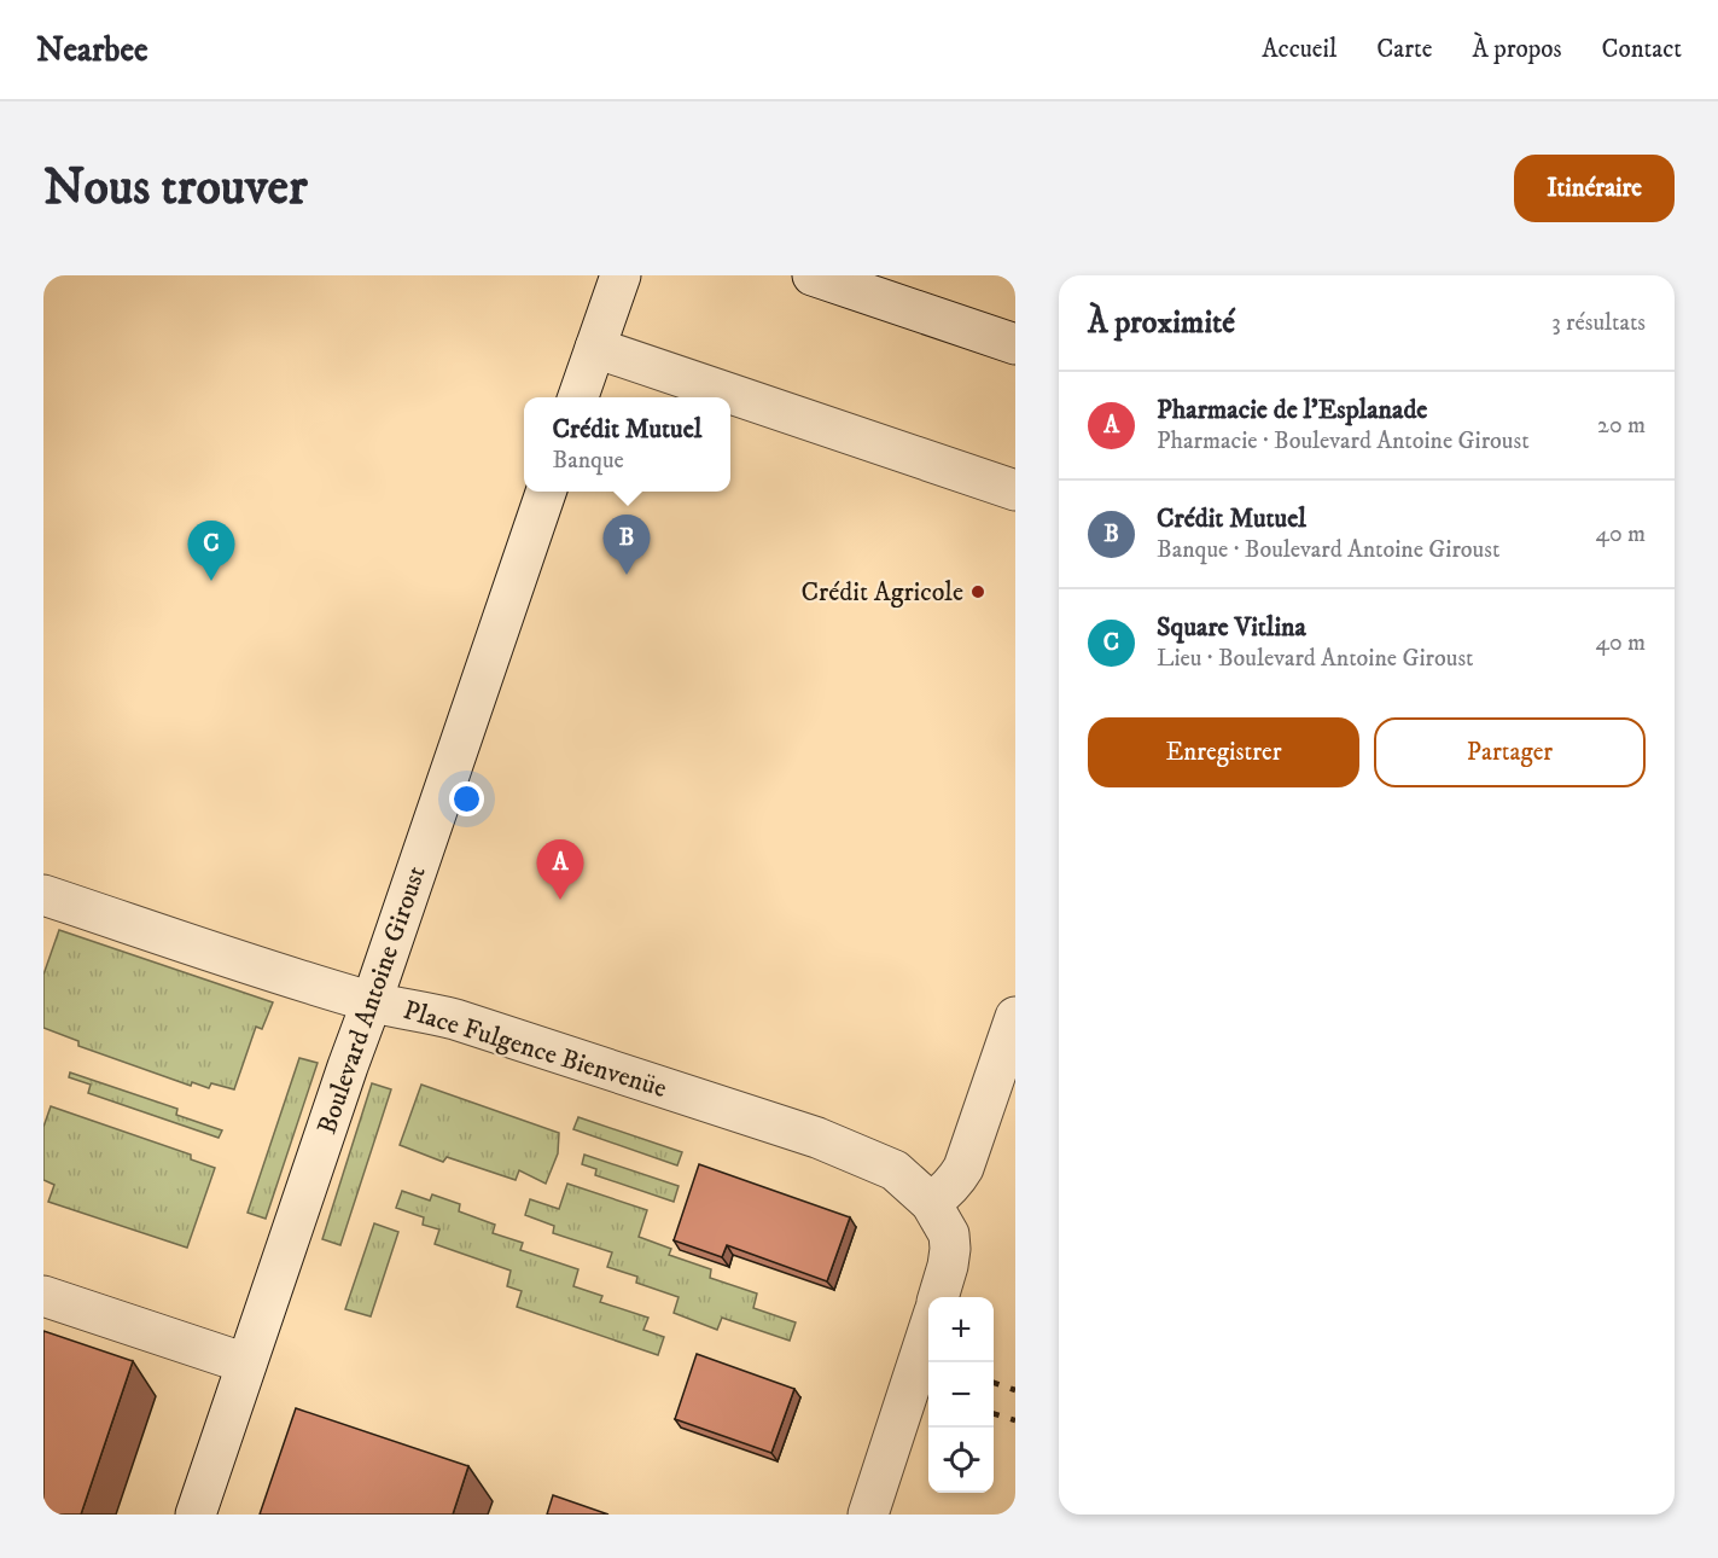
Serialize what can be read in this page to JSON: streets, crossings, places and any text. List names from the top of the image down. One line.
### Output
{"streets":{"street":["Boulevard Antoine Giroust","Place Fulgence Bienvenüe"]},"crossings":[["Boulevard Antoine Giroust","Place Fulgence Bienvenüe"]],"places":["Crédit Agricole"],"page":{"header":"Nearbee","nav":["Accueil","Carte","À propos","Contact"],"buttons":["Itinéraire",["Enregistrer","Partager"]],"title":"Nous trouver","heading":["À proximité","3 résultats"],"list":[{"mark":"A","name":"Pharmacie de l'Esplanade","note":"Pharmacie · Boulevard Antoine Giroust","value":"20 m"},{"mark":"B","name":"Crédit Mutuel","note":"Banque · Boulevard Antoine Giroust","value":"40 m"},{"mark":"C","name":"Square Vitlina","note":"Lieu · Boulevard Antoine Giroust","value":"40 m"}],"popup":["Crédit Mutuel","Banque"],"pins":["B","C","A"],"map_buttons":["+","−"]}}
